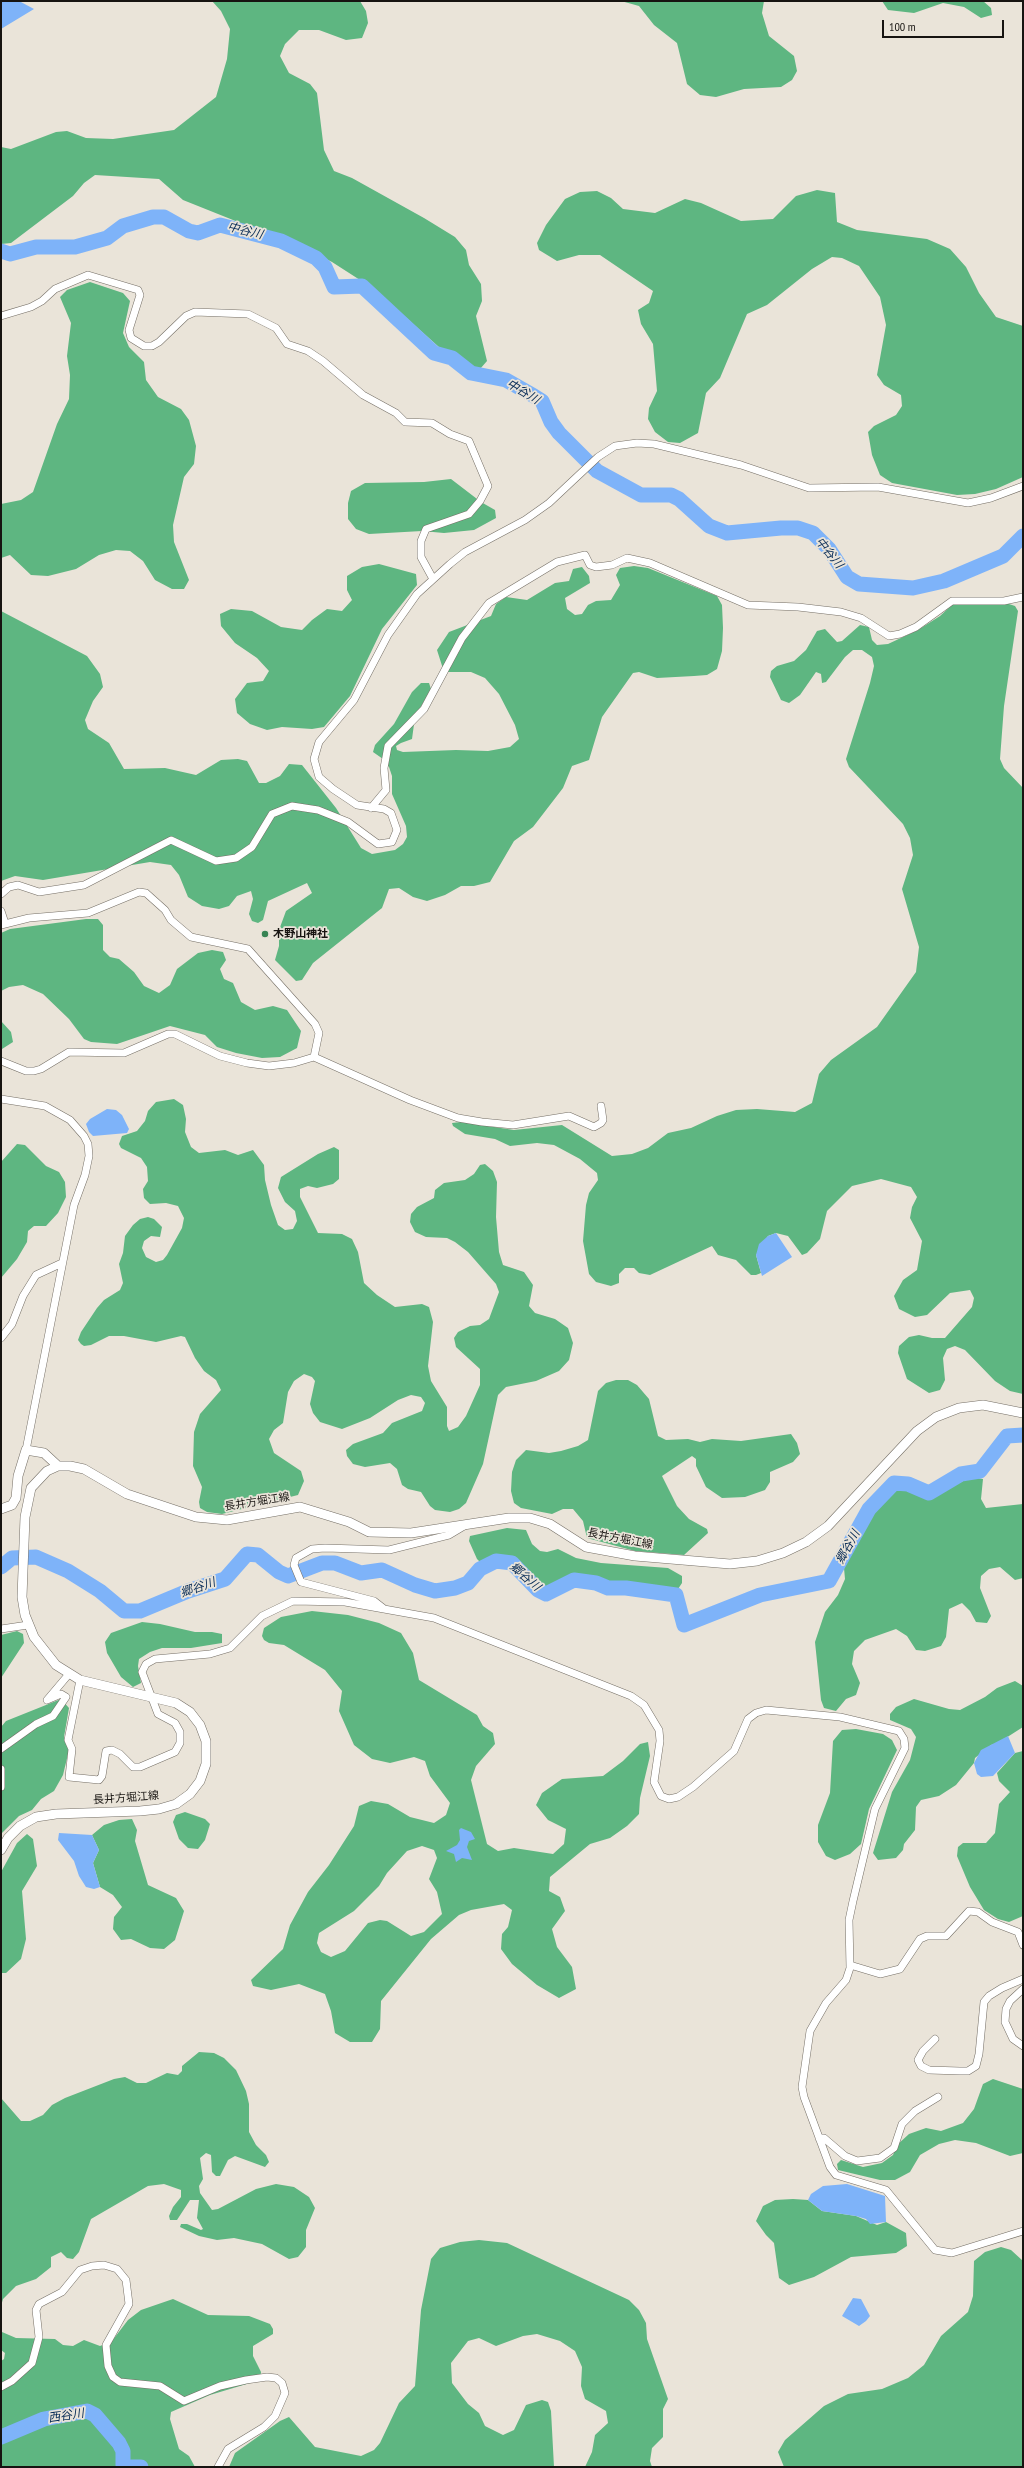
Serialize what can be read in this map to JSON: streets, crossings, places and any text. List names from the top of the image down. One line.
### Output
{"streets":{"main road":["長井方堀江線"]},"water":["中谷川","郷谷川","西谷川"],"places":["木野山神社"],"scale_bar":"100 m"}
